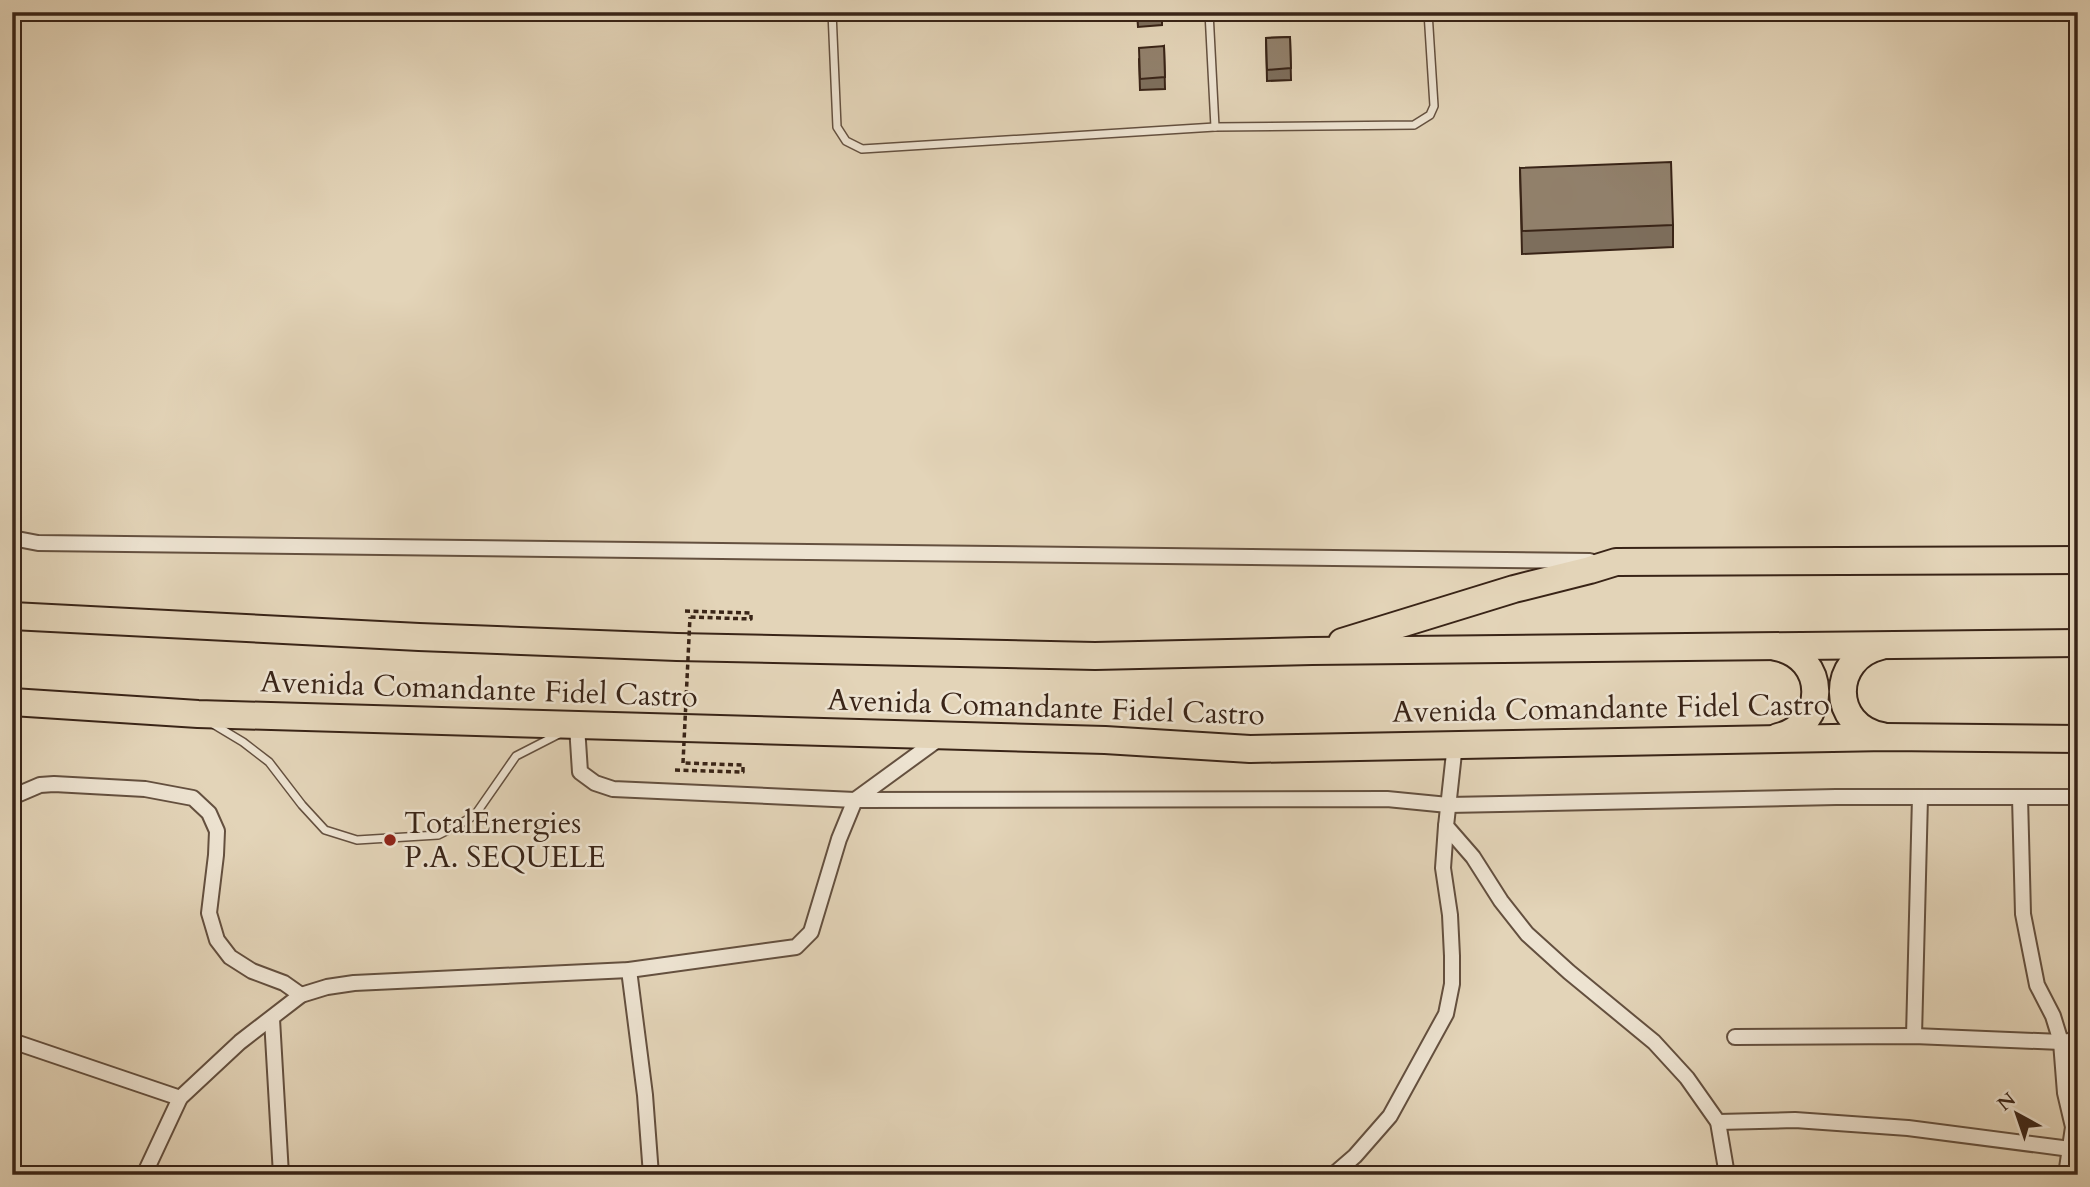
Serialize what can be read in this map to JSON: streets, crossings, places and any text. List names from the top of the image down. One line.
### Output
{"streets":{"highway":["Avenida Comandante Fidel Castro"]},"places":["TotalEnergies P.A. SEQUELE"],"north":"top left"}
